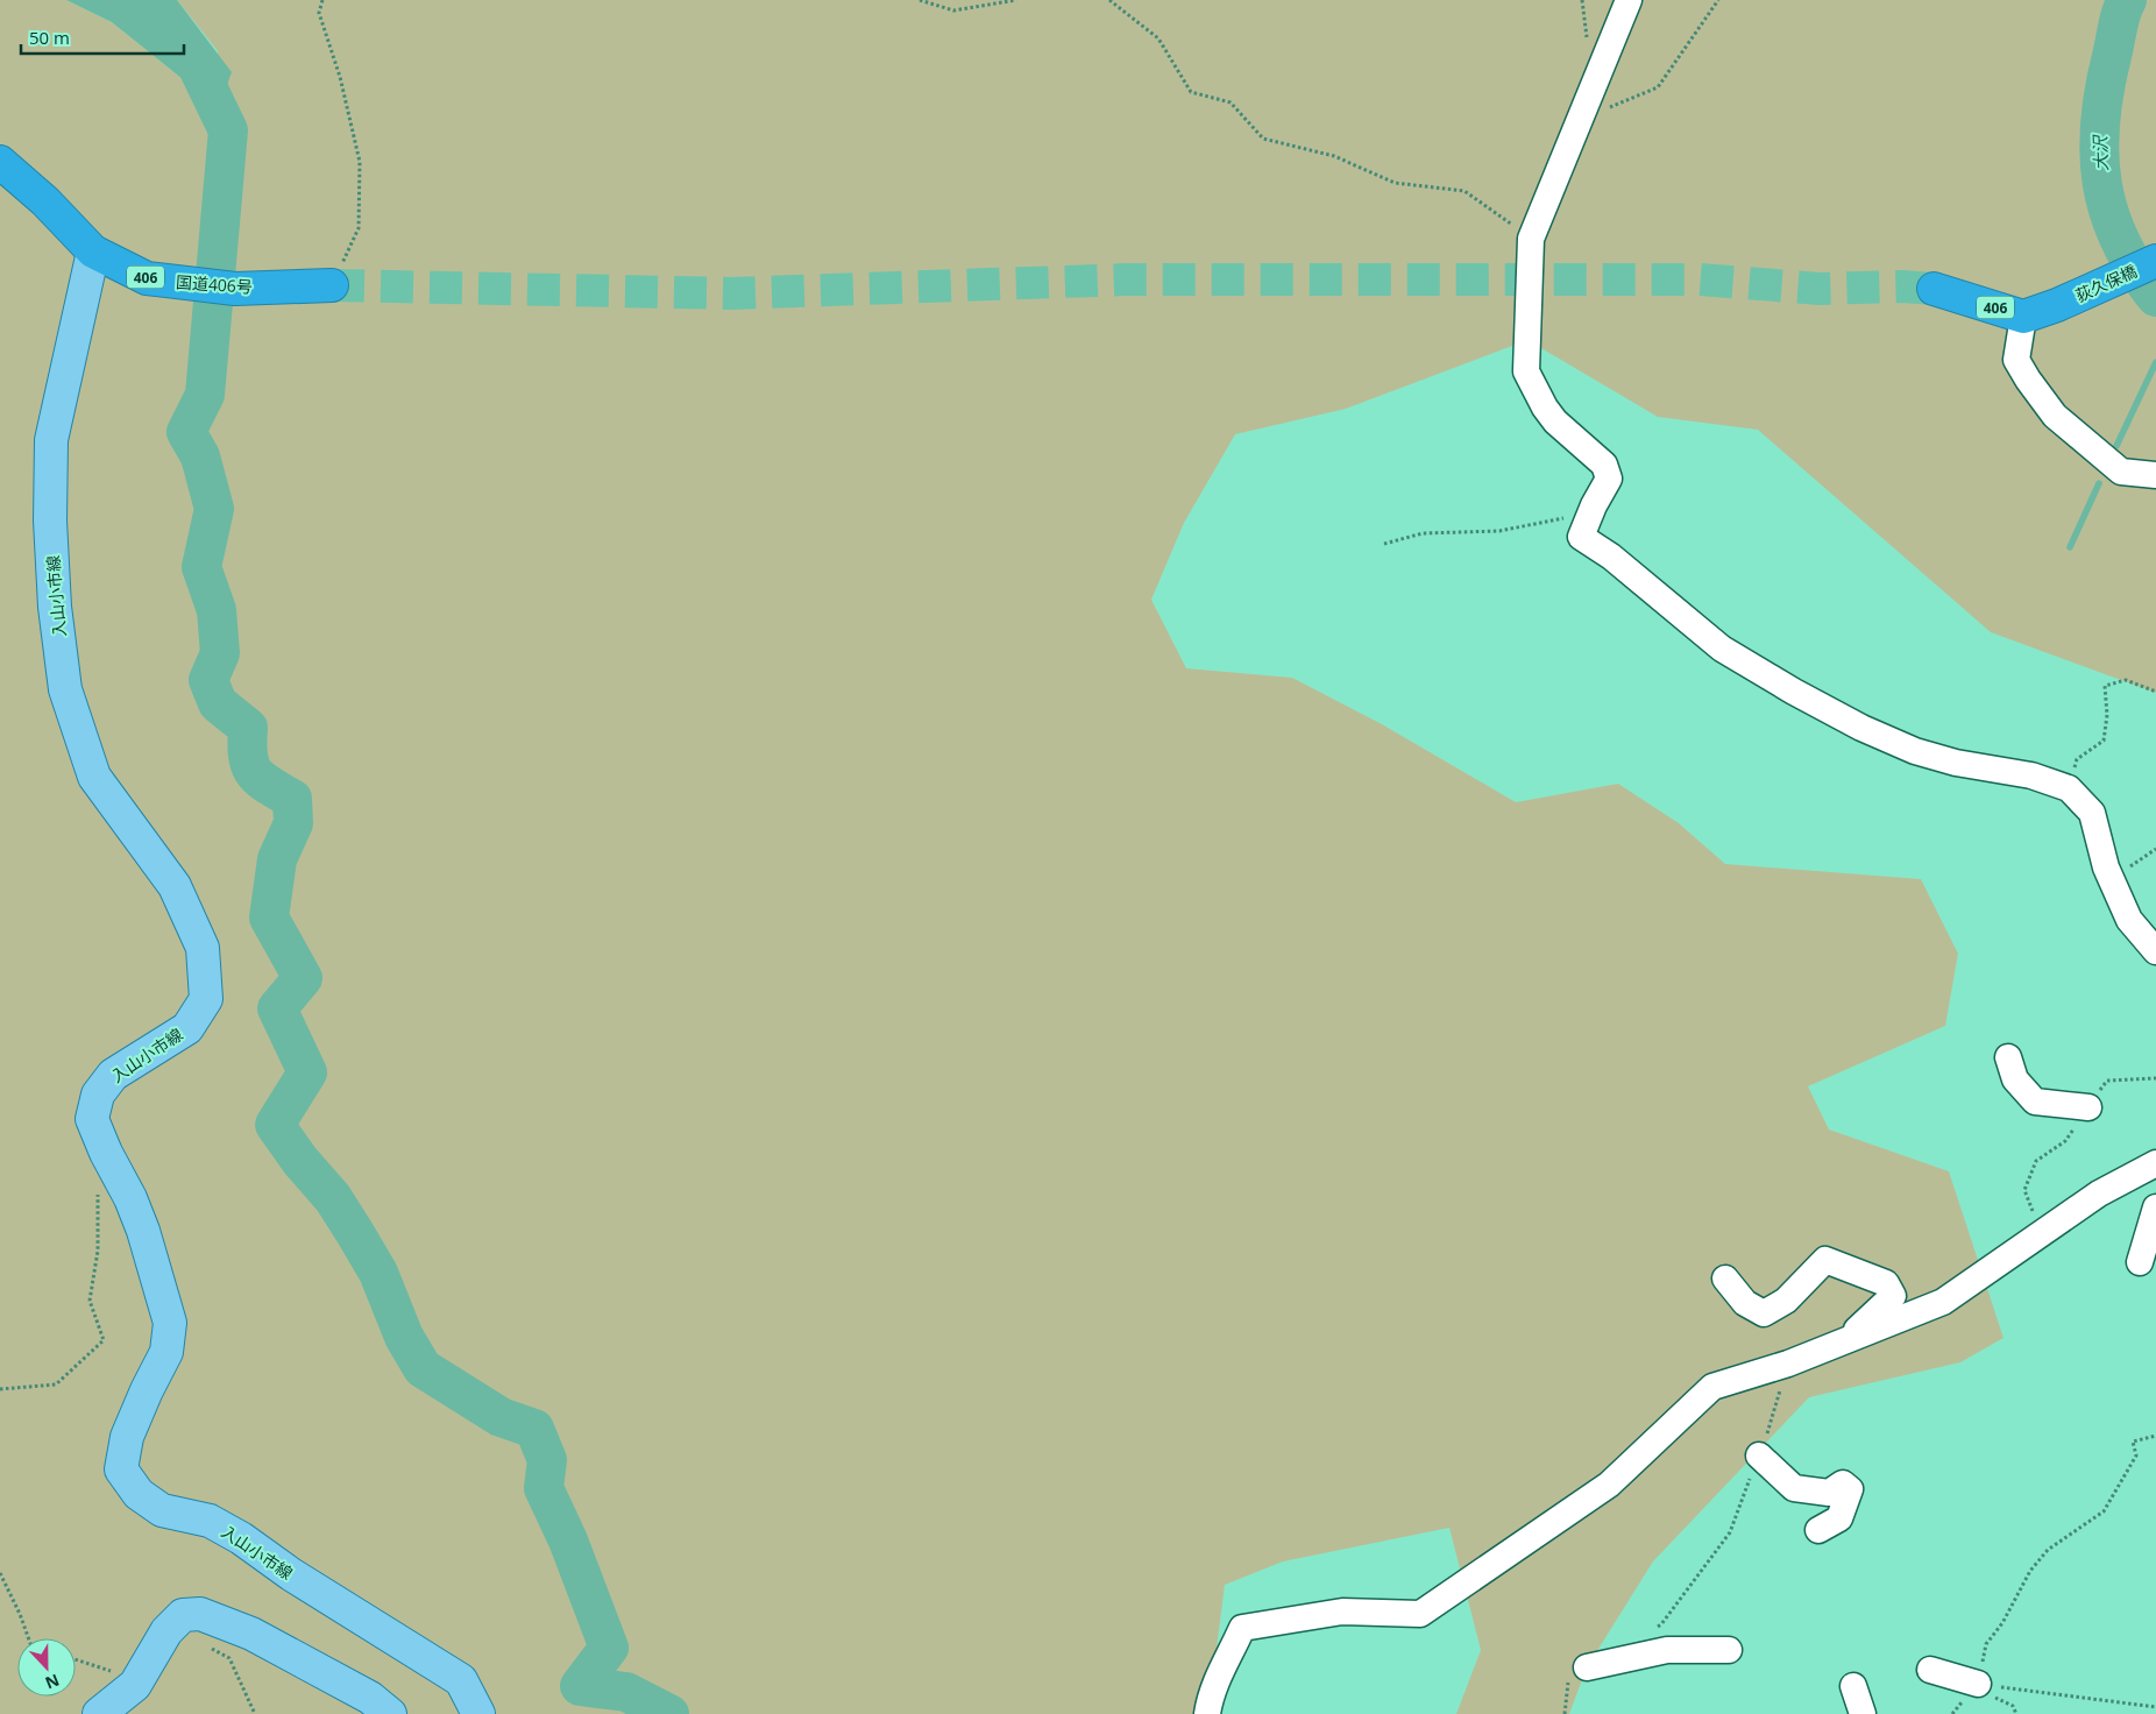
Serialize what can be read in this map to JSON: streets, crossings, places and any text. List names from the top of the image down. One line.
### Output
{"streets":{"highway":["406","荻久保橋","国道406号"],"main road":["入山小市線"]},"crossings":[["406","荻久保橋"],["国道406号","入山小市線"]],"water":["大沢"],"scale_bar":"50 m","north":"bottom"}
